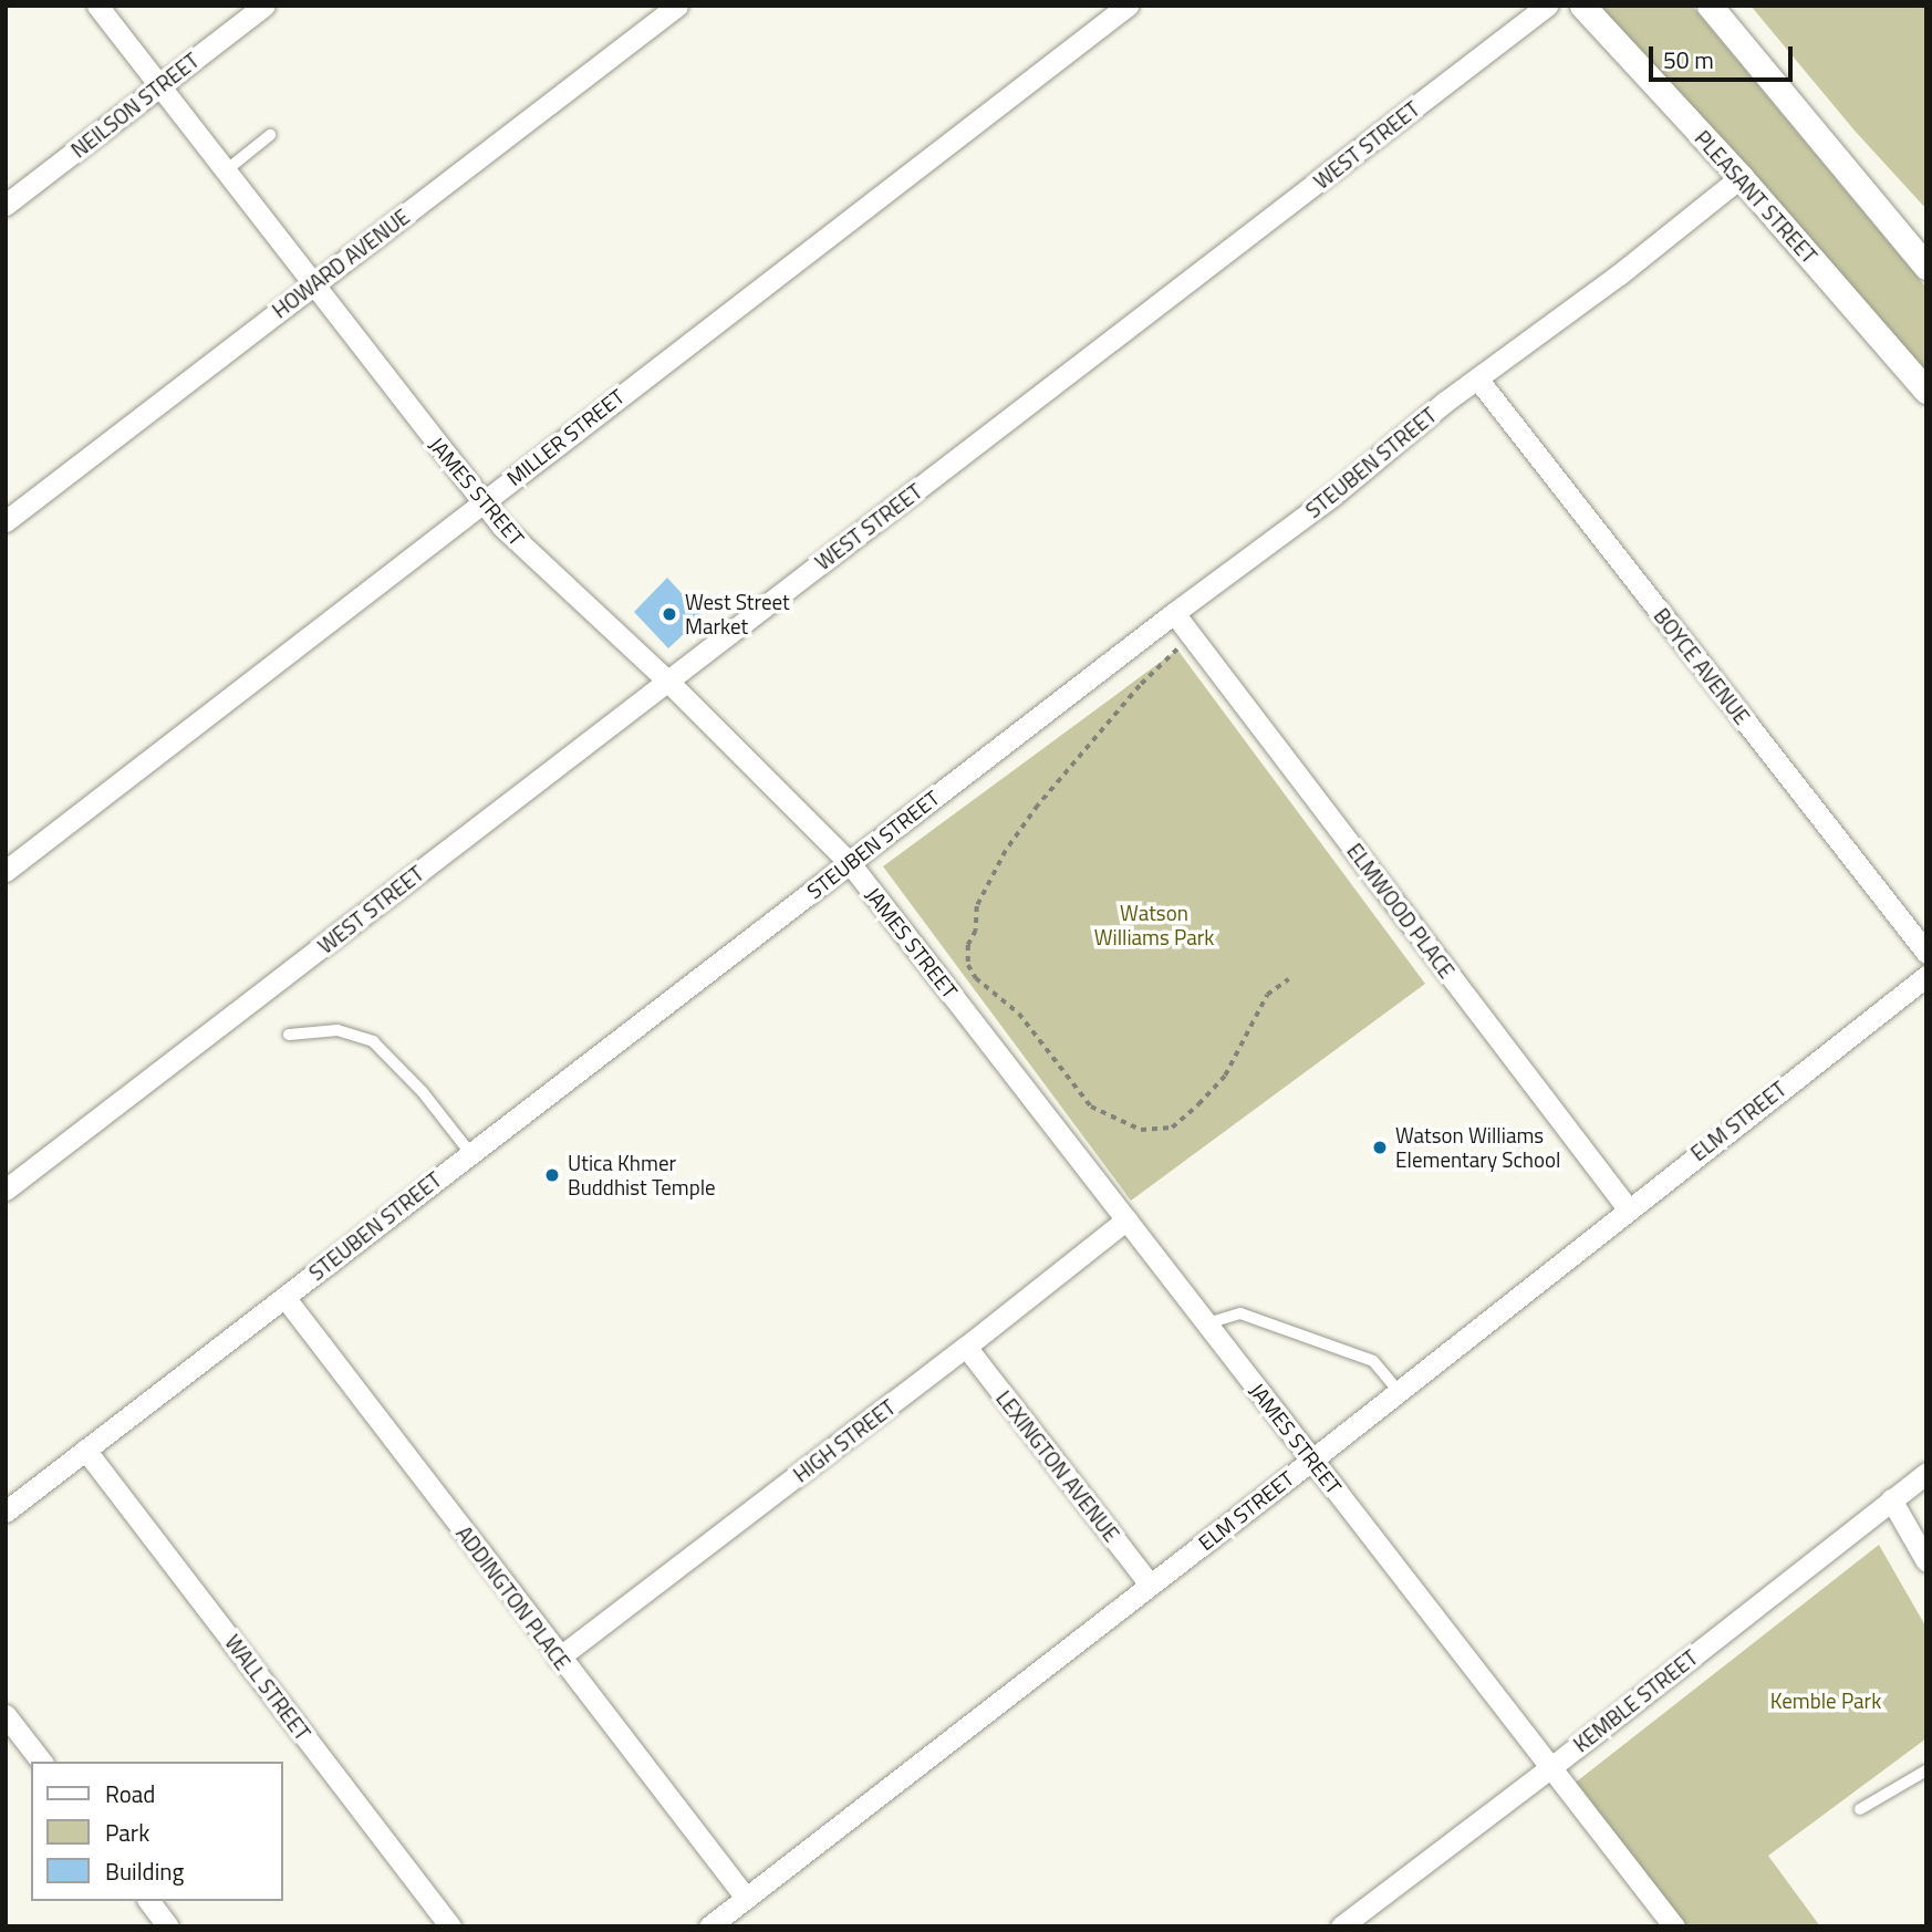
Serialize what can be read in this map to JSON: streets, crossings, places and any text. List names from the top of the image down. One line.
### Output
{"streets":{"street":["NEILSON STREET","WEST STREET","PLEASANT STREET","HOWARD AVENUE","MILLER STREET","STEUBEN STREET","JAMES STREET","BOYCE AVENUE","ELMWOOD PLACE","ELM STREET","HIGH STREET","LEXINGTON AVENUE","ADDINGTON PLACE","WALL STREET","KEMBLE STREET"]},"crossings":[["NEILSON STREET","JAMES STREET"],["WEST STREET","JAMES STREET"],["PLEASANT STREET","STEUBEN STREET"],["HOWARD AVENUE","JAMES STREET"],["MILLER STREET","JAMES STREET"],["STEUBEN STREET","JAMES STREET"],["STEUBEN STREET","BOYCE AVENUE"],["STEUBEN STREET","ELMWOOD PLACE"],["STEUBEN STREET","ADDINGTON PLACE"],["STEUBEN STREET","WALL STREET"],["JAMES STREET","ELM STREET"],["JAMES STREET","HIGH STREET"],["JAMES STREET","KEMBLE STREET"],["ELMWOOD PLACE","ELM STREET"],["ELM STREET","LEXINGTON AVENUE"],["ELM STREET","ADDINGTON PLACE"],["HIGH STREET","LEXINGTON AVENUE"],["HIGH STREET","ADDINGTON PLACE"]],"parks":["Watson Williams Park","Kemble Park"],"places":["West Street Market","Watson Williams Elementary School","Utica Khmer Buddhist Temple"],"legend":["Road","Park","Building"],"scale_bar":"50 m"}
